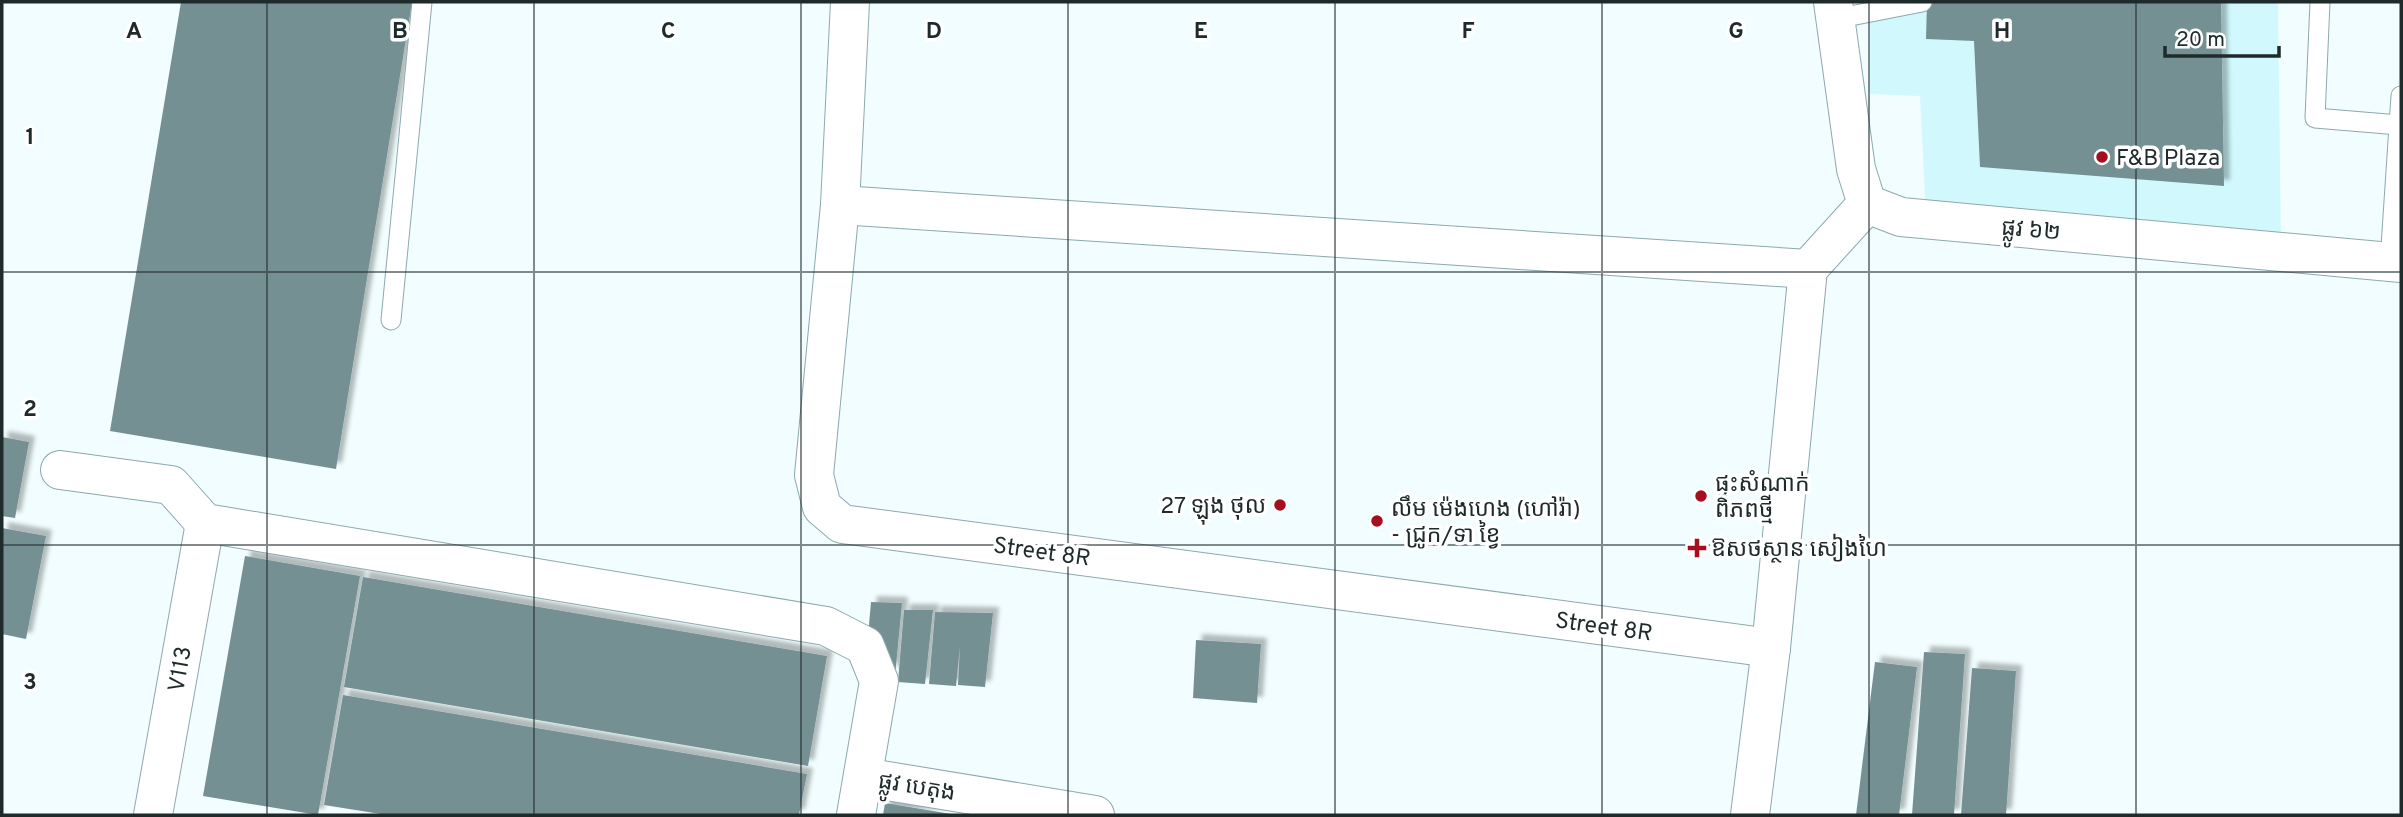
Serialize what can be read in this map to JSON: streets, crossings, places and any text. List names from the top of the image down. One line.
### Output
{"streets":{"street":["ផ្លូវ ៦២","Street 8R","V113","ផ្លូវ បេតុង"]},"places":{"other":["F&B Plaza","ផ្ទះសំណាក់ ពិភពថ្មី","27 ឡុង ថុល","លឹម ម៉េងហេង (ហៅរ៉ា) - ជ្រូក/ទា ខ្វៃ"],"health":["ឱសថស្ថាន សៀងហៃ"]},"scale_bar":"20 m","grid":{"columns":["A","B","C","D","E","F","G","H"],"rows":["1","2","3"]}}
